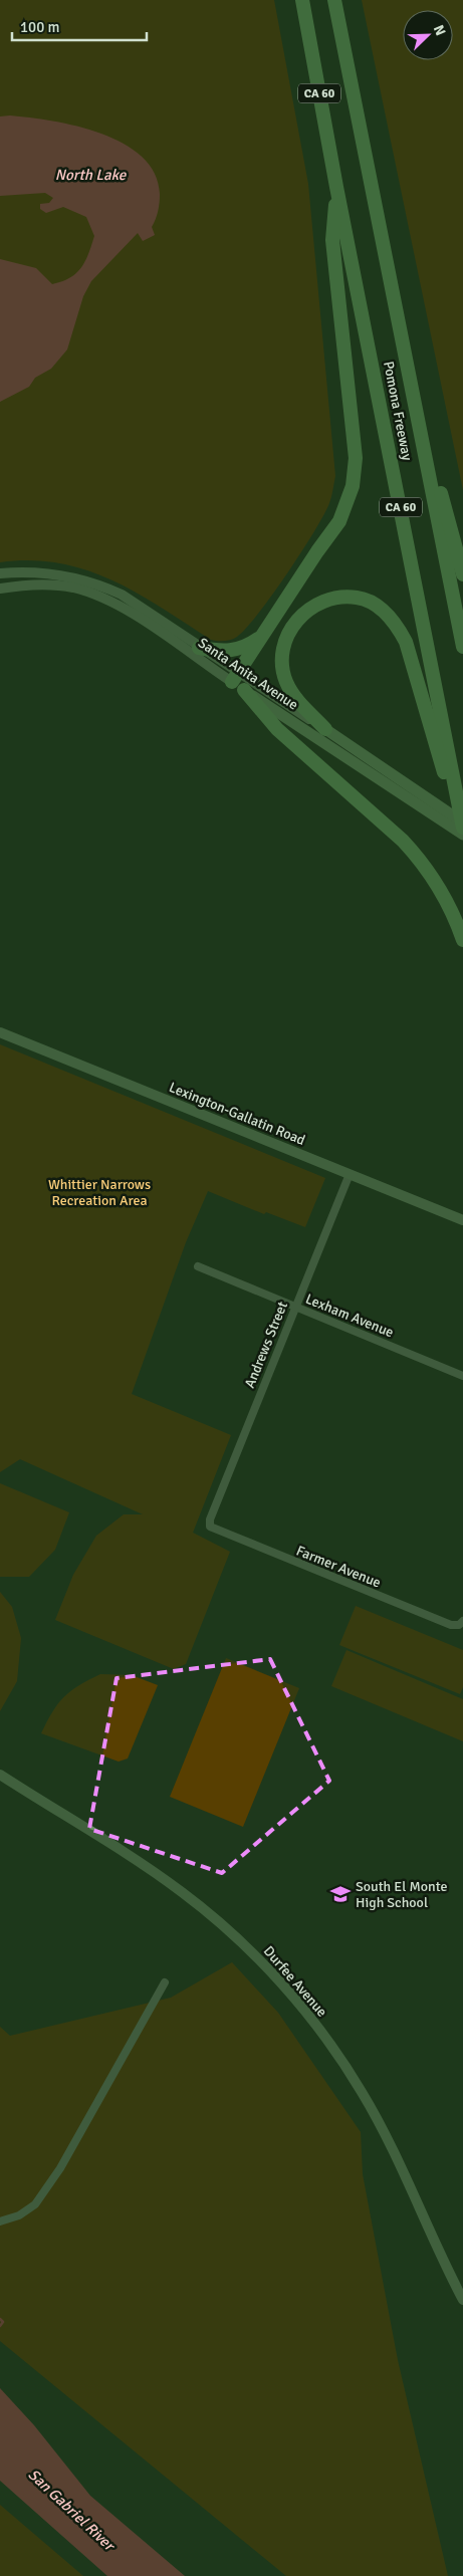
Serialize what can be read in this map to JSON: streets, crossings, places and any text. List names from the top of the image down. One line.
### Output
{"streets":{"highway":["CA 60","Pomona Freeway"],"main road":["Santa Anita Avenue","Lexington-Gallatin Road","Durfee Avenue"],"street":["Lexham Avenue","Andrews Street","Farmer Avenue"]},"crossings":[["Lexington-Gallatin Road","Andrews Street"],["Lexham Avenue","Andrews Street"],["Andrews Street","Farmer Avenue"]],"water":["North Lake","San Gabriel River"],"parks":["Whittier Narrows Recreation Area"],"places":{"school or university":["South El Monte High School"]},"scale_bar":"100 m","north":"top right"}
